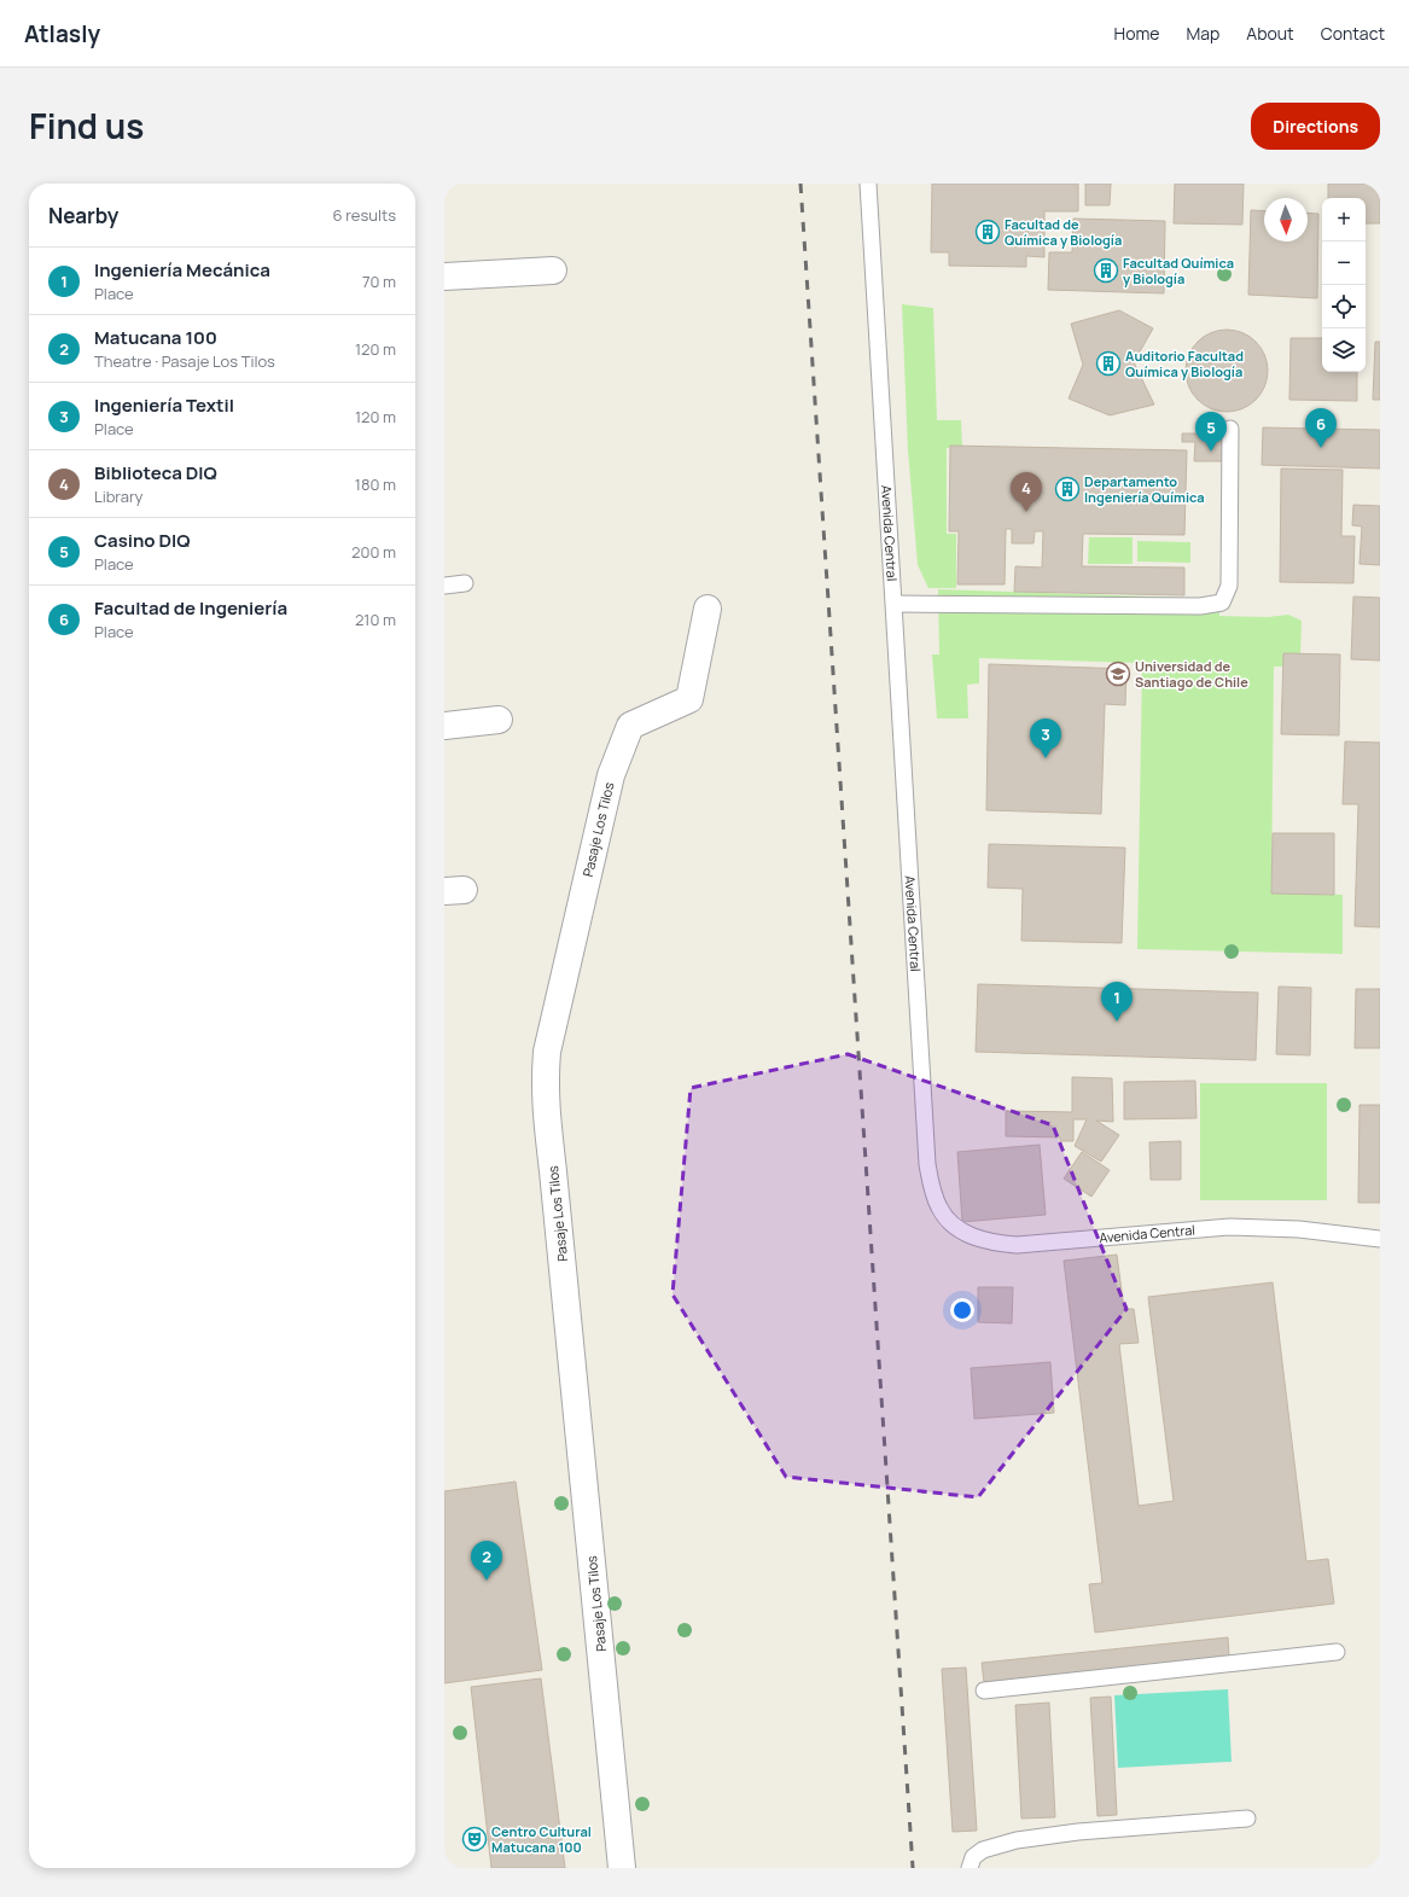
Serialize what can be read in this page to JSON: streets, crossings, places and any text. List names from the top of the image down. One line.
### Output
{"streets":{"street":["Pasaje Los Tilos"],"lane":["Avenida Central"]},"places":{"building":["Facultad de Química y Biología","Facultad Química y Biología","Auditorio Facultad Química y Biología","Departamento Ingeniería Química"],"school or university":["Universidad de Santiago de Chile"],"theatre":["Centro Cultural Matucana 100"]},"north":"bottom","page":{"header":"Atlasly","nav":["Home","Map","About","Contact"],"title":"Find us","buttons":"Directions","heading":["Nearby","6 results"],"map_buttons":["+","−"],"list":[{"mark":"1","name":"Ingeniería Mecánica","note":"Place","value":"70 m"},{"mark":"2","name":"Matucana 100","note":"Theatre · Pasaje Los Tilos","value":"120 m"},{"mark":"3","name":"Ingeniería Textil","note":"Place","value":"120 m"},{"mark":"4","name":"Biblioteca DIQ","note":"Library","value":"180 m"},{"mark":"5","name":"Casino DIQ","note":"Place","value":"200 m"},{"mark":"6","name":"Facultad de Ingeniería","note":"Place","value":"210 m"}],"pins":["6","5","4","3","1","2"]}}
